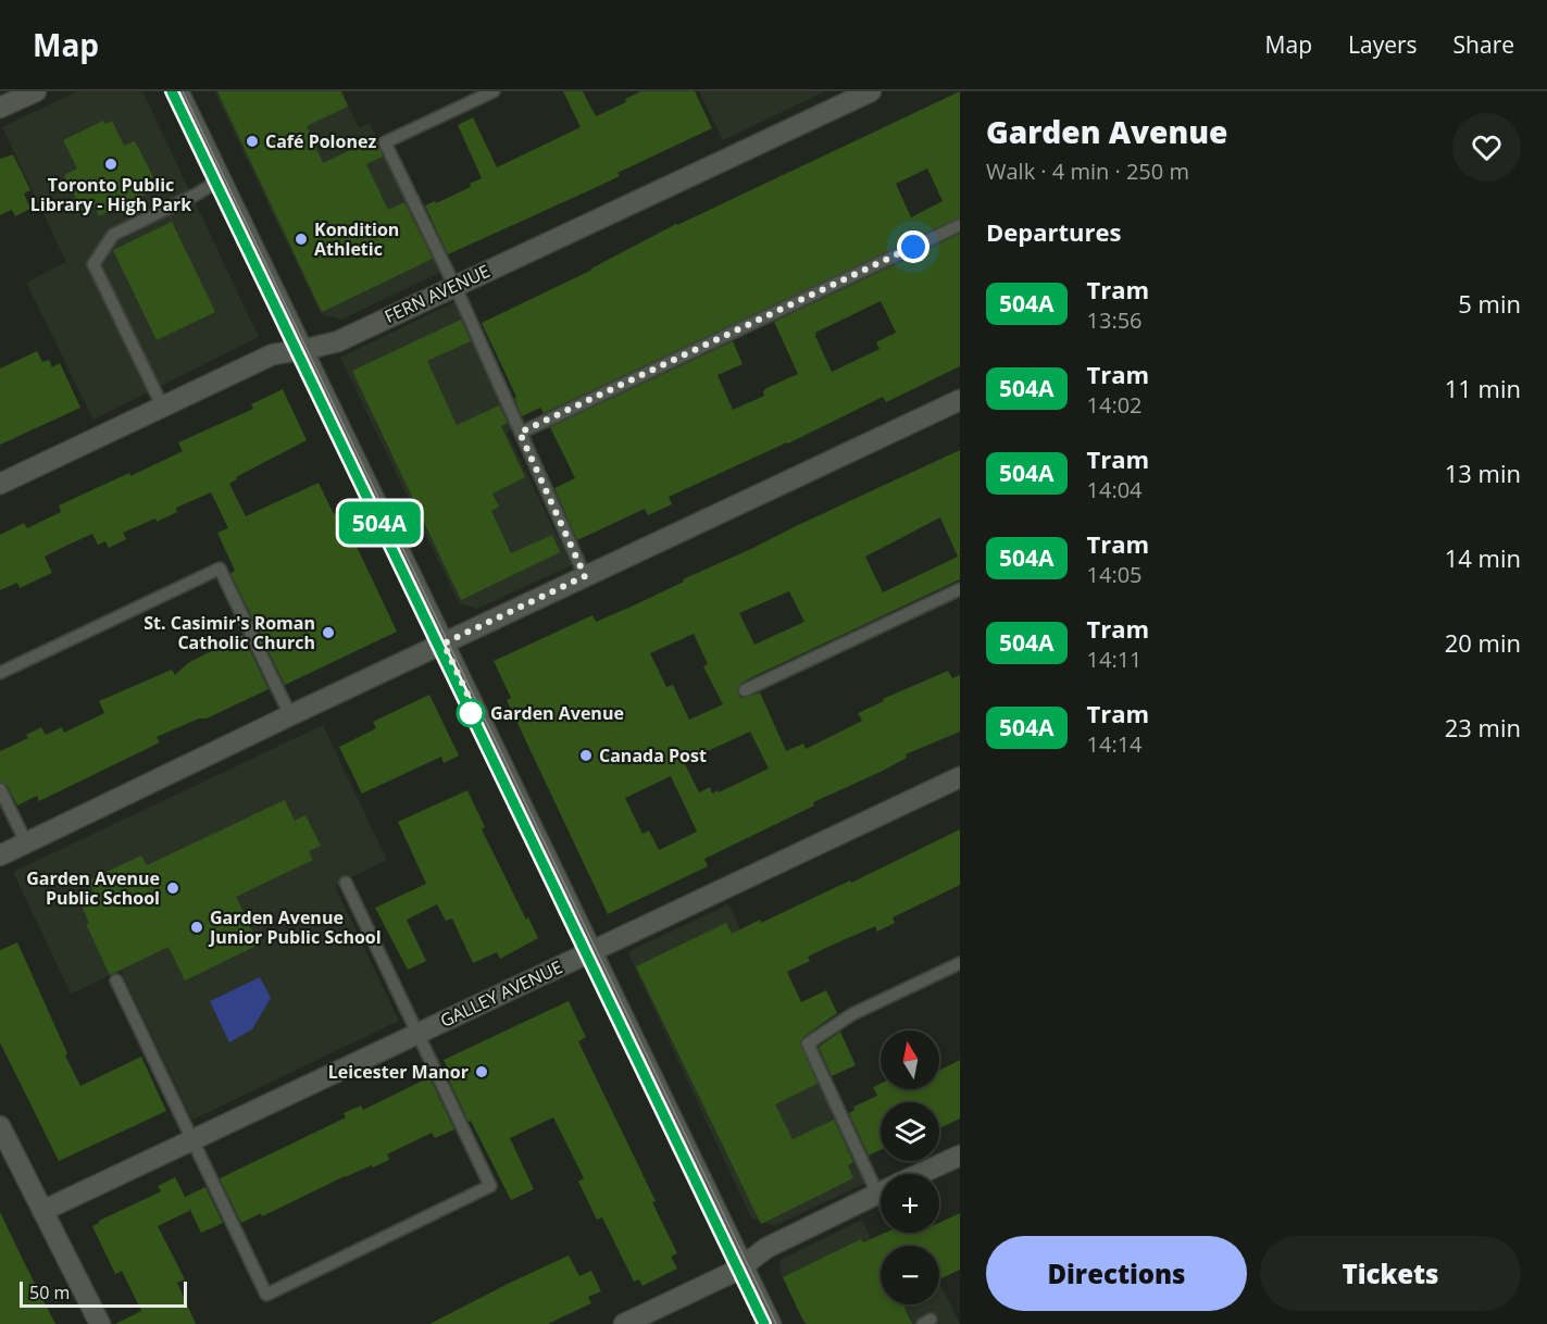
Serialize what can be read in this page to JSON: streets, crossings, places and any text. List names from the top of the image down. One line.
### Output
{"streets":{"street":["FERN AVENUE","GALLEY AVENUE"]},"places":["Café Polonez","Toronto Public Library - High Park","Kondition Athletic","St. Casimir's Roman Catholic Church","Garden Avenue","Canada Post","Garden Avenue Public School","Garden Avenue Junior Public School","Leicester Manor"],"lines":["tram line 504A"],"scale_bar":"50 m","north":"top","page":{"header":"Map","nav":["Map","Layers","Share"],"on_map":"504A","heading":[["Garden Avenue","Walk · 4 min · 250 m"],"Departures"],"list":[{"mark":"504A","name":"Tram","note":"13:56","value":"5 min"},{"mark":"504A","name":"Tram","note":"14:02","value":"11 min"},{"mark":"504A","name":"Tram","note":"14:04","value":"13 min"},{"mark":"504A","name":"Tram","note":"14:05","value":"14 min"},{"mark":"504A","name":"Tram","note":"14:11","value":"20 min"},{"mark":"504A","name":"Tram","note":"14:14","value":"23 min"}],"map_buttons":["+","−"],"buttons":["Directions","Tickets"],"scale":"50 m"}}
